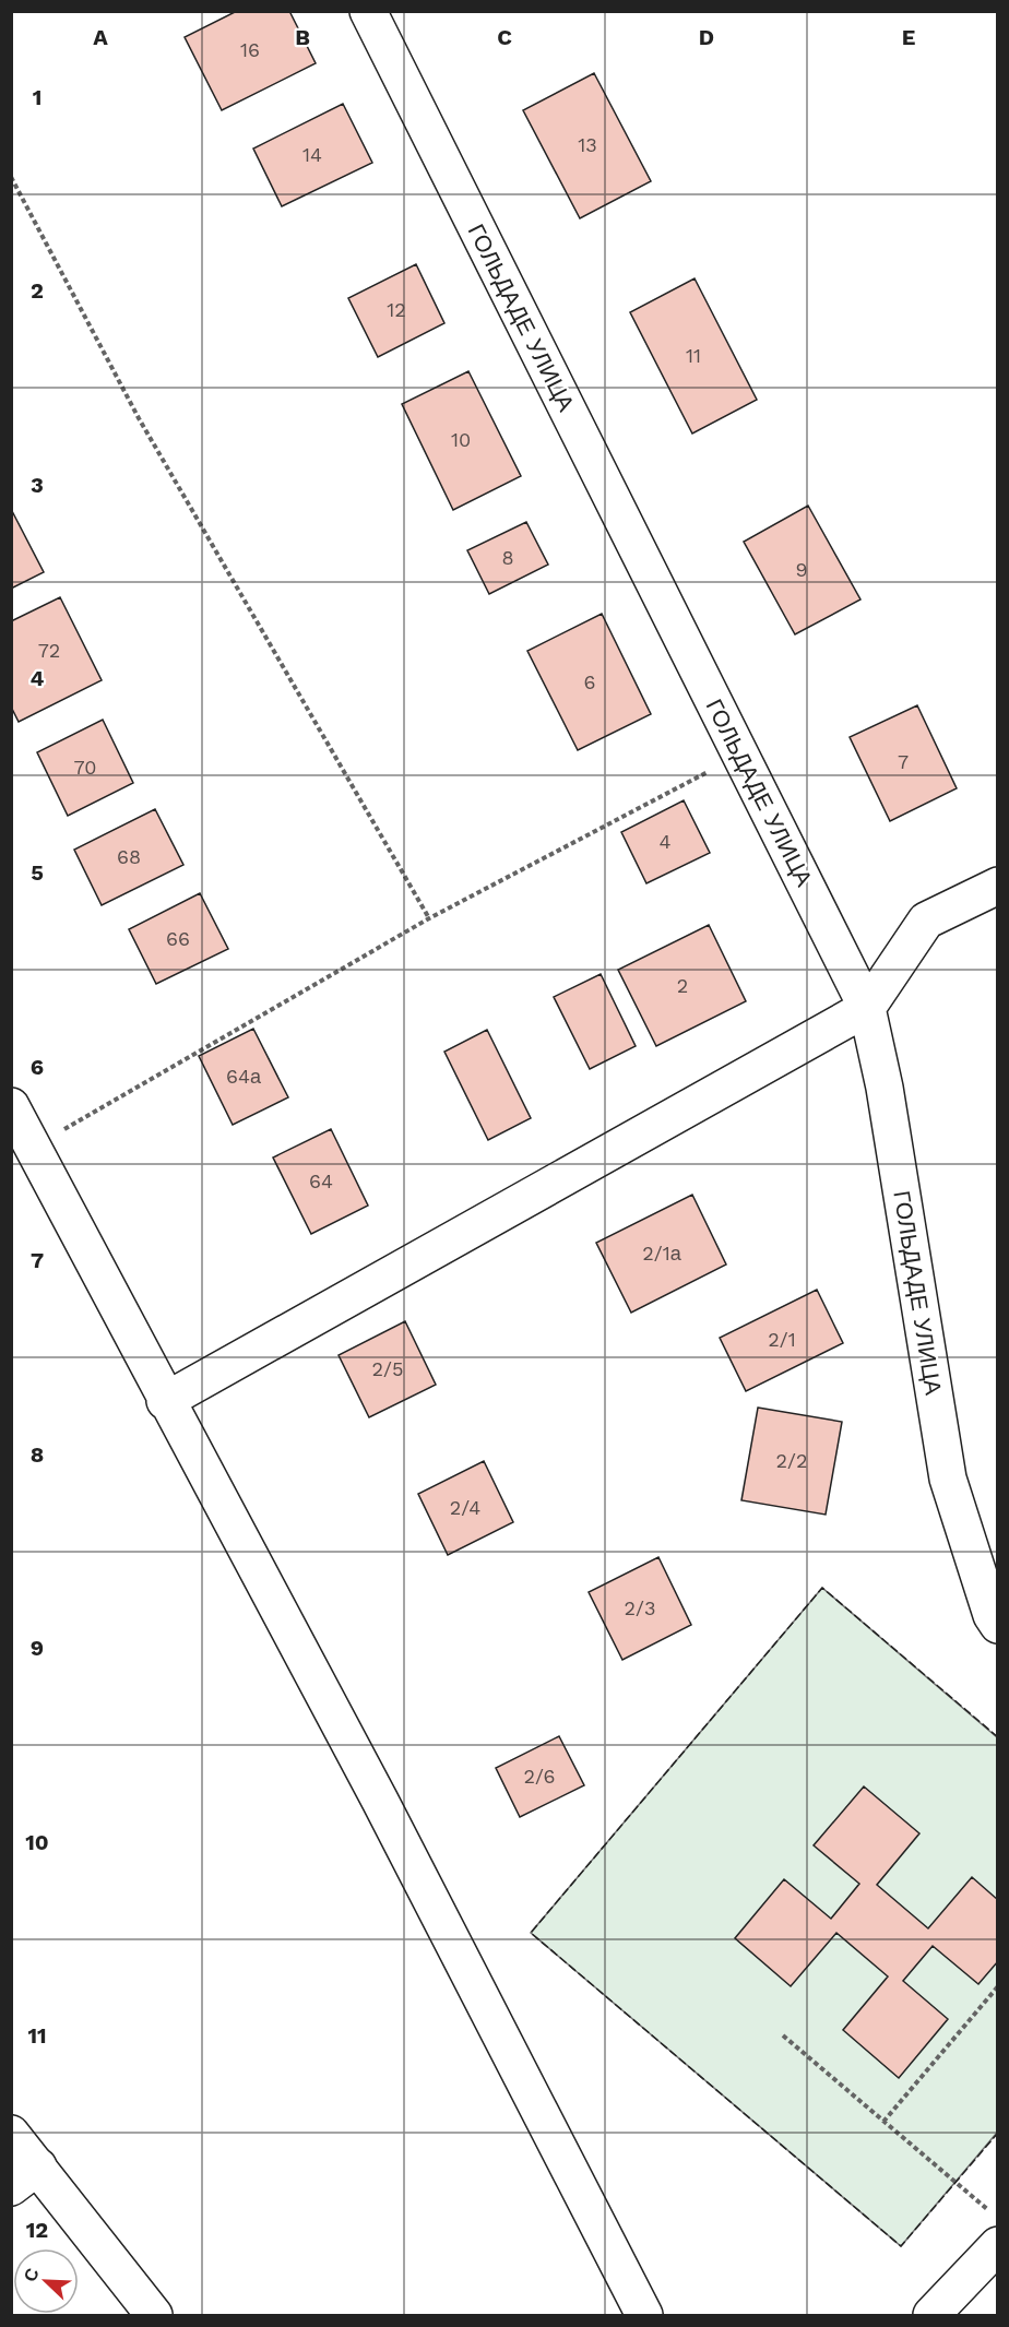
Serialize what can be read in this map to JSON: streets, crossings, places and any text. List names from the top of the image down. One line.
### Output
{"streets":{"street":["ГОЛЬДАДЕ УЛИЦА"]},"house_numbers":["16","13","14","12","11","10","8","9","72","6","7","70","4","68","66","2","64а","64","2/1а","2/1","2/5","2/2","2/4","2/3","2/6"],"north":"top left","grid":{"columns":["A","B","C","D","E"],"rows":["1","2","3","4","5","6","7","8","9","10","11","12"]}}
